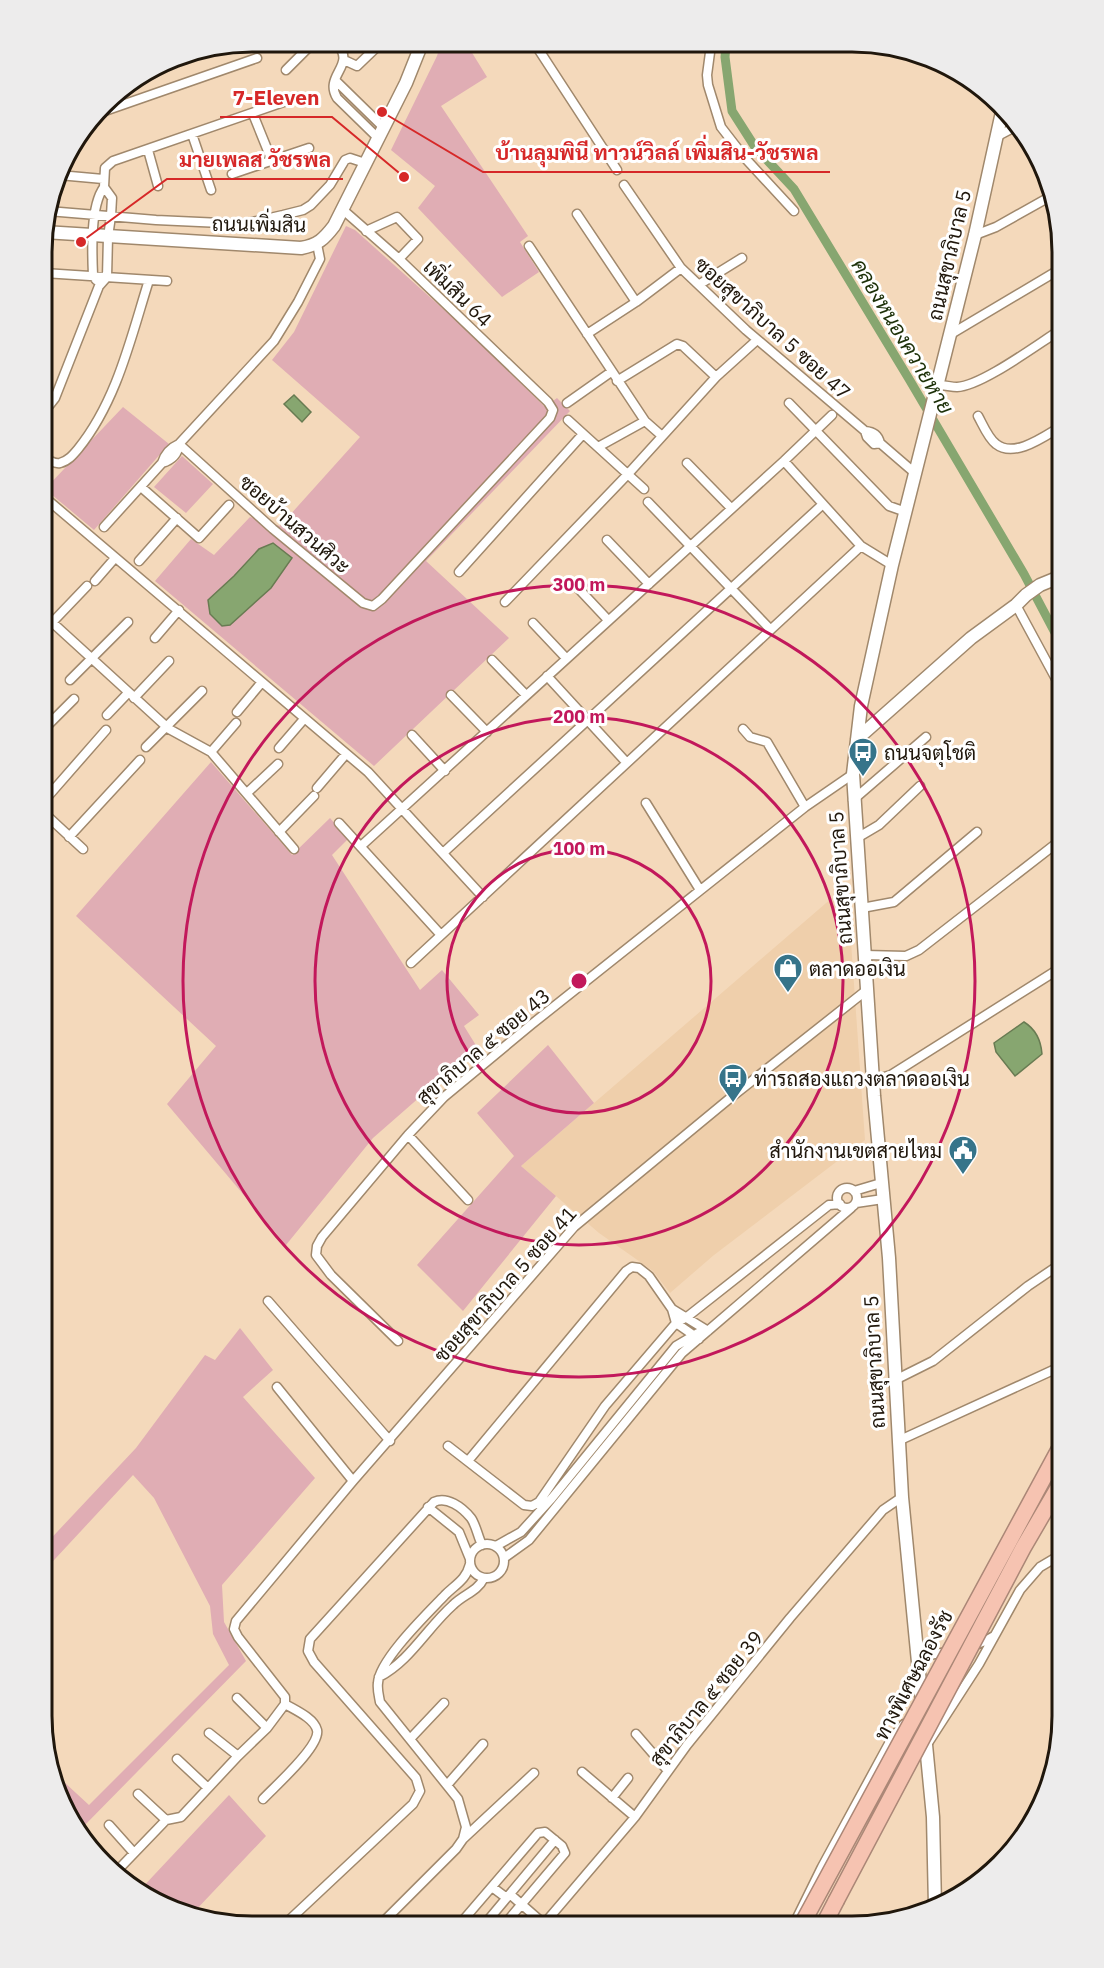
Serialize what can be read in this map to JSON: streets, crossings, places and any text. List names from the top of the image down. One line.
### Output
{"streets":{"highway":["ทางพิเศษฉลองรัช"],"main road":["ถนนเพิ่มสิน","ถนนสุขาภิบาล 5"],"street":["เพิ่มสิน 64","ซอยสุขาภิบาล 5 ซอย 47","ซอยบ้านสวนศิวะ","สุขาภิบาล ๕ ซอย 43","ซอยสุขาภิบาล 5 ซอย 41","สุขาภิบาล ๕ ซอย 39"]},"crossings":[["ถนนเพิ่มสิน","เพิ่มสิน 64"],["ถนนสุขาภิบาล 5","ซอยสุขาภิบาล 5 ซอย 47"],["ถนนสุขาภิบาล 5","สุขาภิบาล ๕ ซอย 43"],["ถนนสุขาภิบาล 5","ซอยสุขาภิบาล 5 ซอย 41"],["ถนนสุขาภิบาล 5","สุขาภิบาล ๕ ซอย 39"],["เพิ่มสิน 64","ซอยบ้านสวนศิวะ"]],"water":["คลองหนองควายหาย"],"places":{"other":["บ้านลุมพินี ทาวน์วิลล์ เพิ่มสิน-วัชรพล","7-Eleven","มายเพลส วัชรพล"],"bus stop":["ถนนจตุโชติ","ท่ารถสองแถวงตลาดออเงิน"],"shop":["ตลาดออเงิน"],"public building":["สำนักงานเขตสายไหม"]},"rings":["300 m","200 m","100 m"]}
